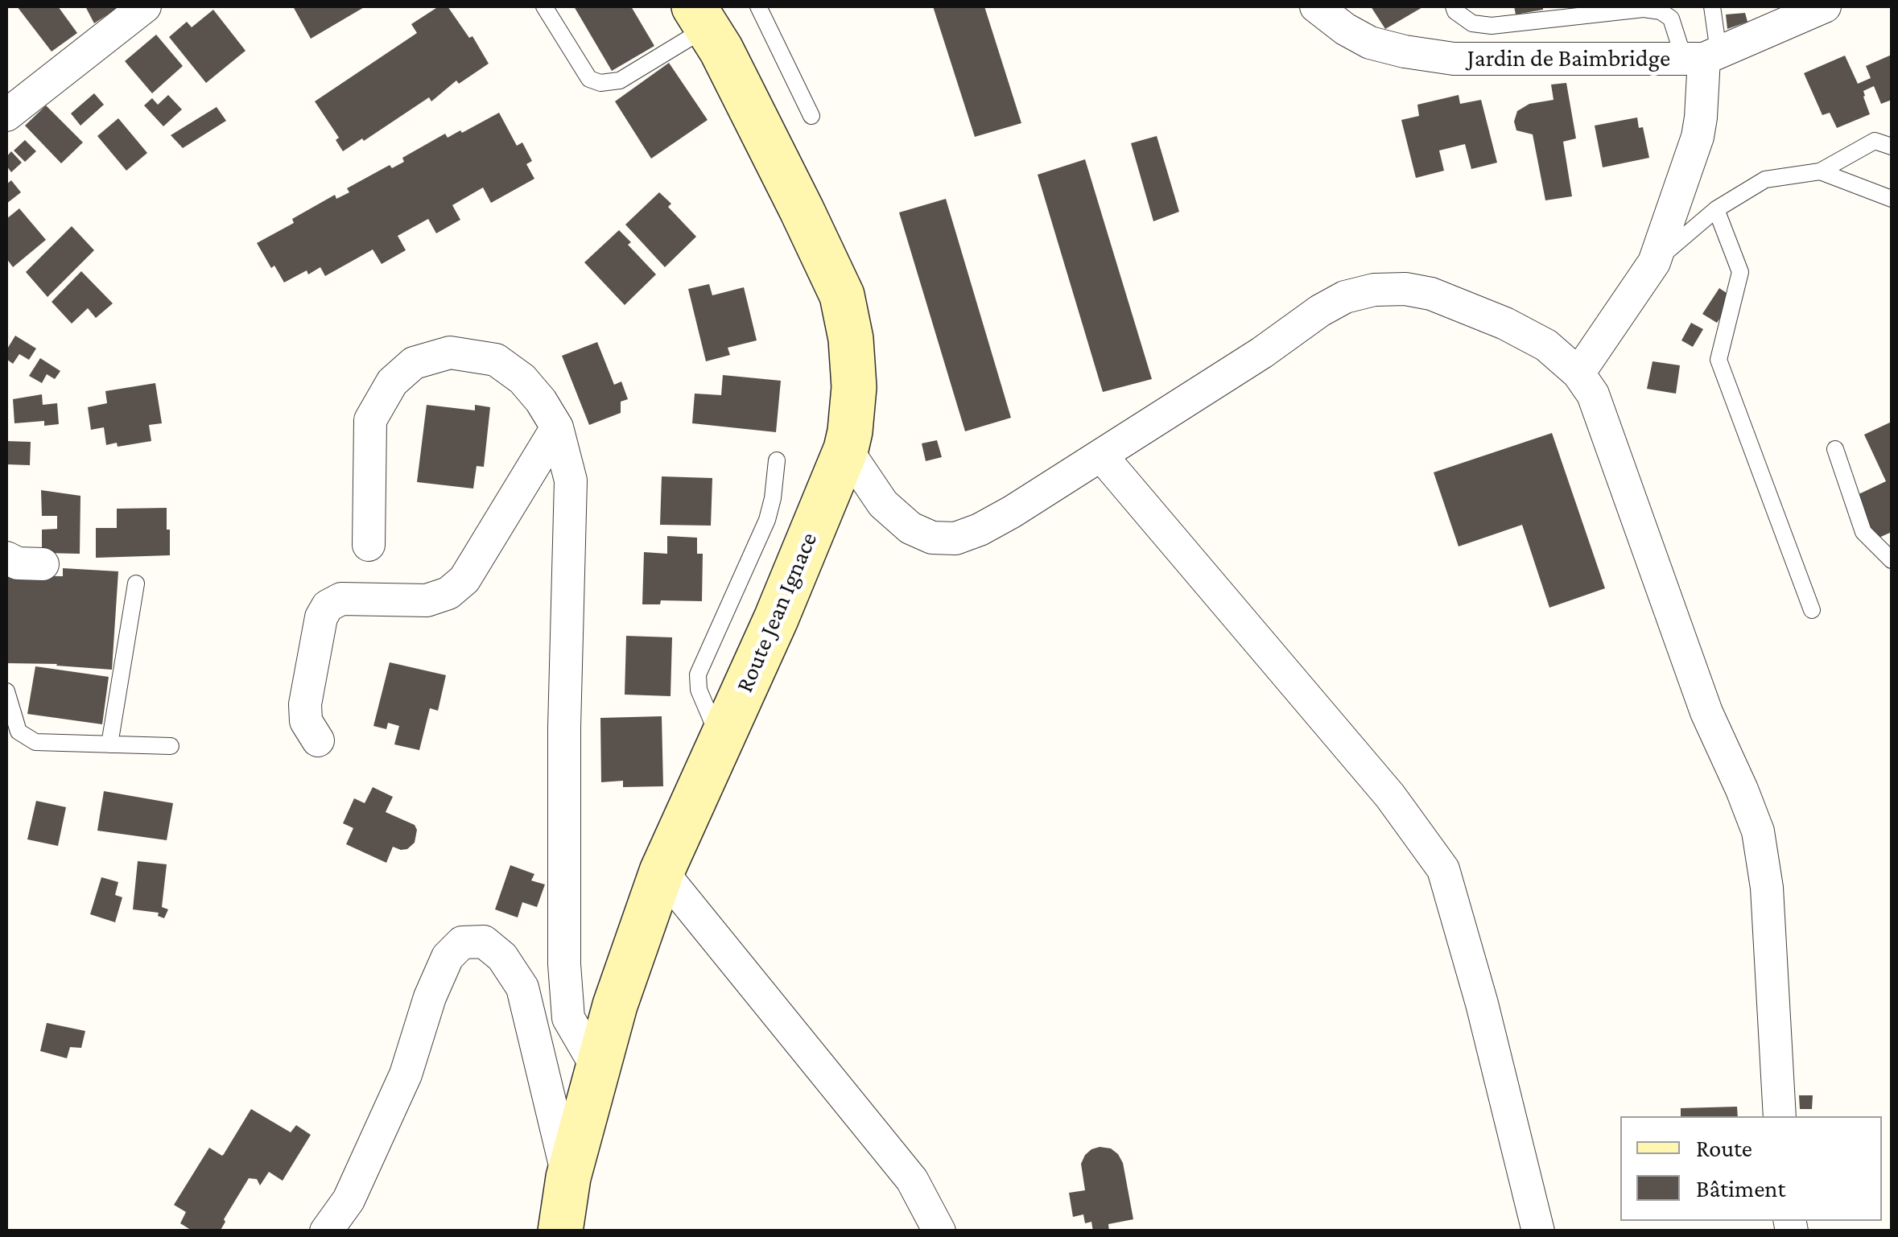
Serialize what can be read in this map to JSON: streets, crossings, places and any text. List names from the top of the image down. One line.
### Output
{"streets":{"street":["Jardin de Baimbridge","Route Jean Ignace"]},"legend":["Route","Bâtiment"]}
